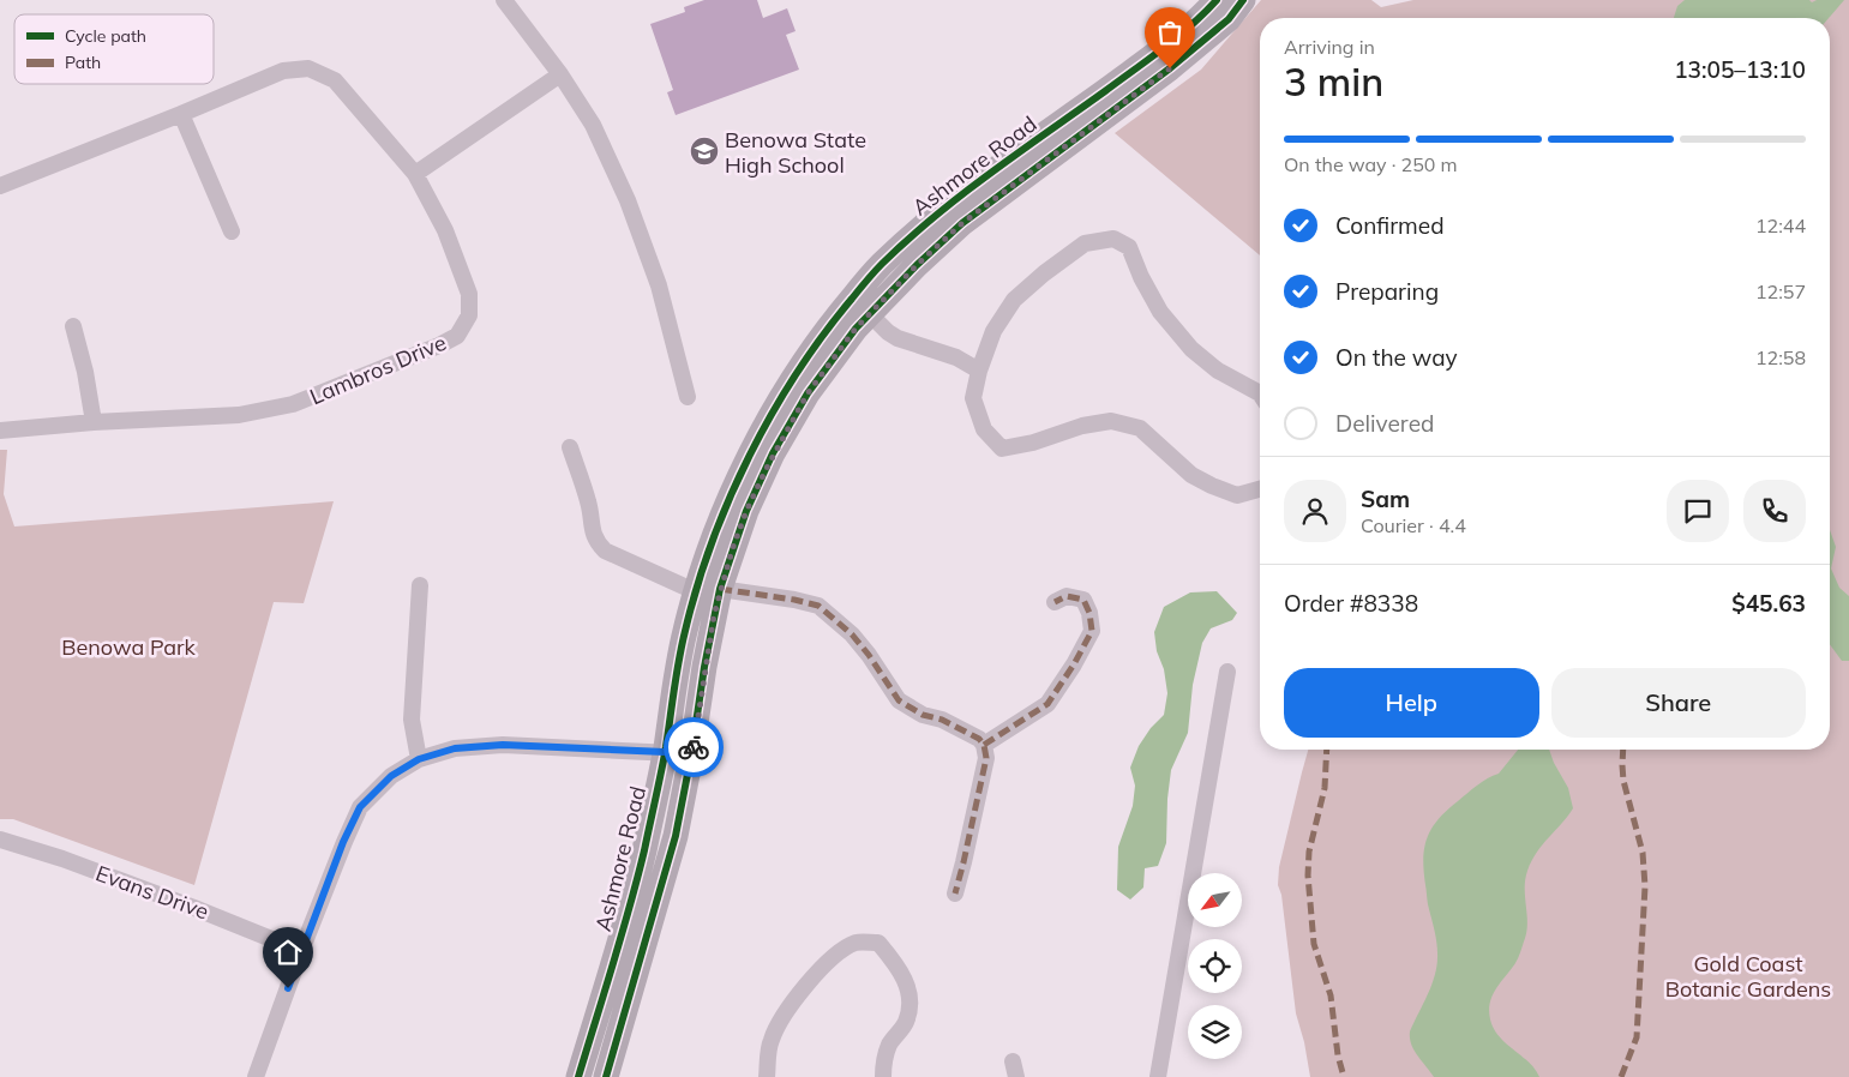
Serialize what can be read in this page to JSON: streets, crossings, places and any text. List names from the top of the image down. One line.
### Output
{"streets":{"main road":["Ashmore Road"],"street":["Lambros Drive","Evans Drive"]},"parks":["Benowa Park","Gold Coast Botanic Gardens"],"places":{"school or university":["Benowa State High School"]},"legend":["Cycle path","Path"],"north":"bottom left","page":{"heading":["3 min","Arriving in","13:05–13:10"],"panel":["Sam","Courier · 4.4","Order #8338","$45.63"],"bar":"On the way · 250 m","list":[["Confirmed","12:44"],["Preparing","12:57"],["On the way","12:58"],"Delivered"],"buttons":["Help","Share"]}}
